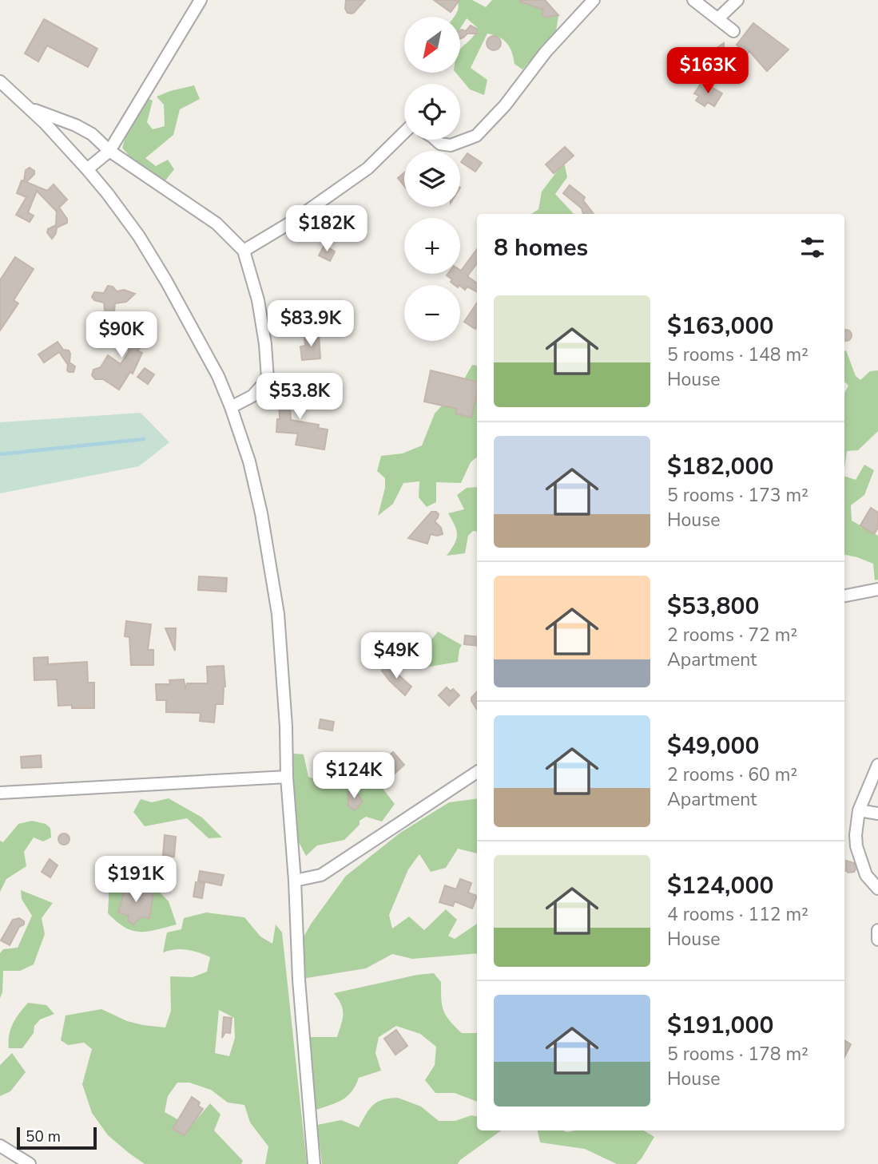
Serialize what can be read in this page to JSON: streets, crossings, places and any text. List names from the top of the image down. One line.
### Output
{"scale_bar":"50 m","north":"bottom left","page":{"map_buttons":["+","−"],"price":["$163K","$182K","$83.9K","$90K","$53.8K","$49K","$124K","$191K"],"heading":"8 homes","list":[{"name":"$163,000","note":"5 rooms · 148 m² · House"},{"name":"$182,000","note":"5 rooms · 173 m² · House"},{"name":"$53,800","note":"2 rooms · 72 m² · Apartment"},{"name":"$49,000","note":"2 rooms · 60 m² · Apartment"},{"name":"$124,000","note":"4 rooms · 112 m² · House"},{"name":"$191,000","note":"5 rooms · 178 m² · House"}],"scale":"50 m"}}
